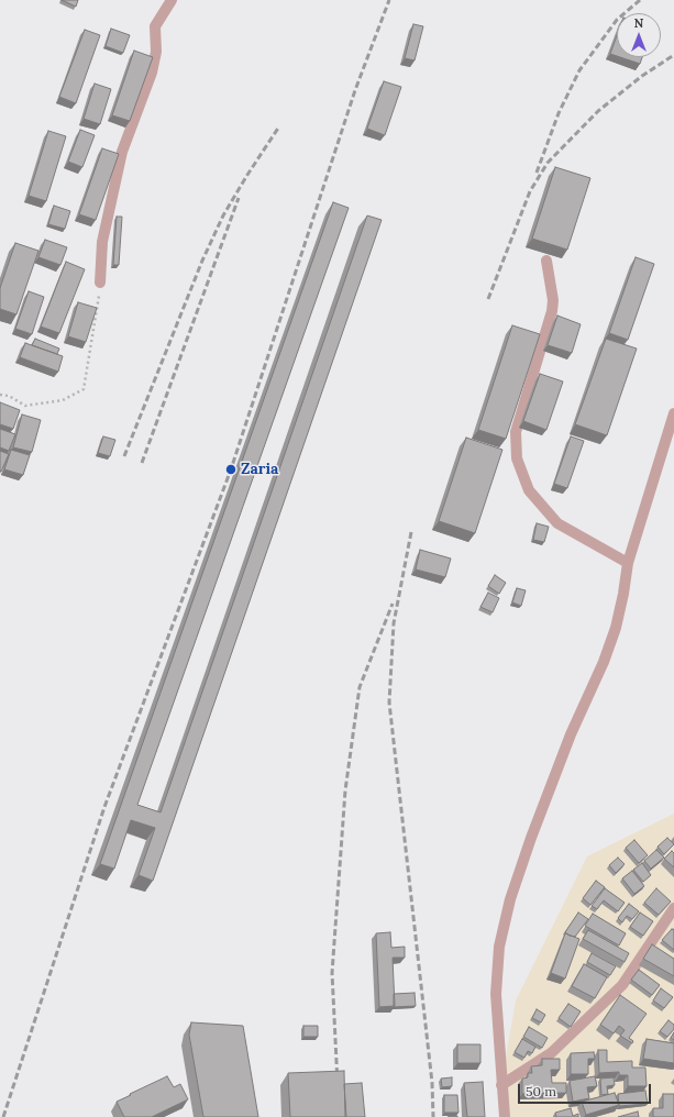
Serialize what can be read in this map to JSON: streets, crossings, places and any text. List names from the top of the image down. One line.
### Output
{"places":["Zaria"],"scale_bar":"50 m","north":"top"}
